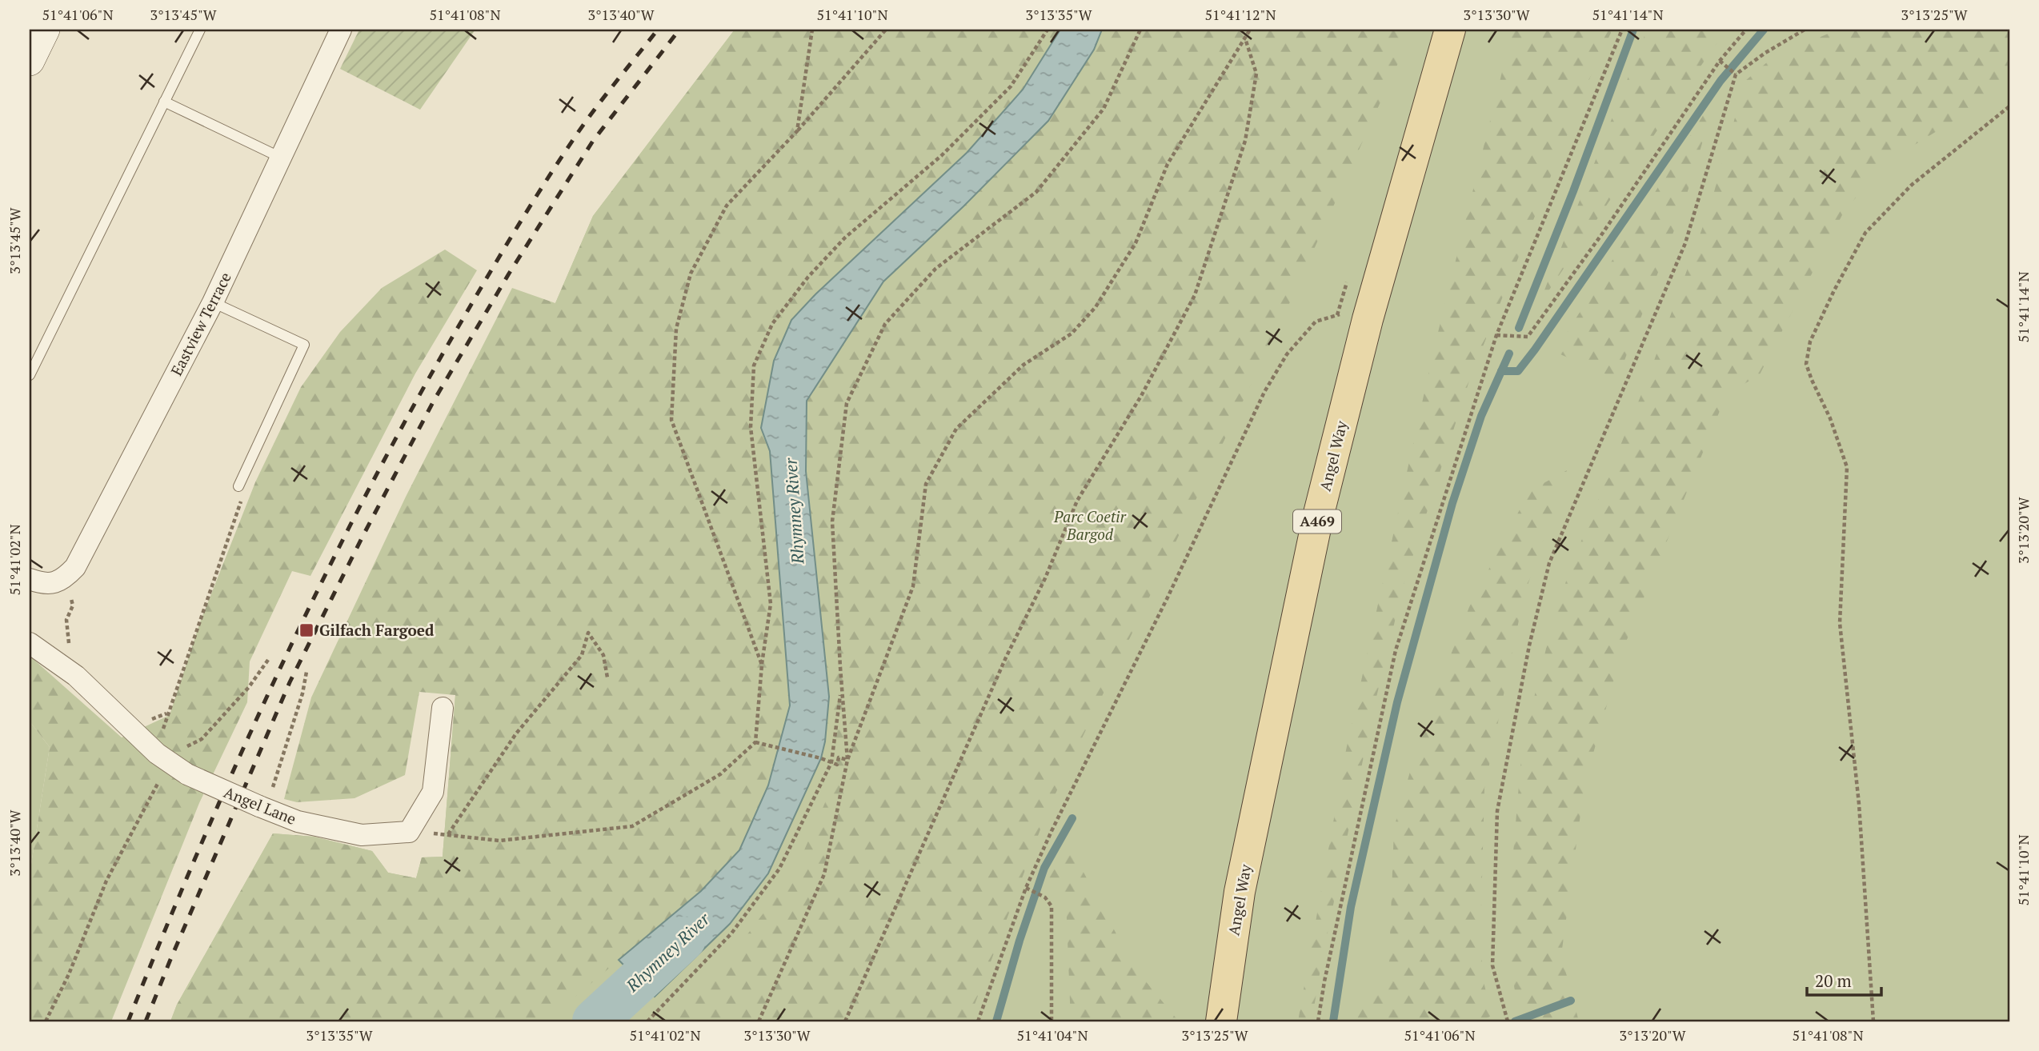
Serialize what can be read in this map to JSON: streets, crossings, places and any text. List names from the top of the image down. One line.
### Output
{"streets":{"main road":["Angel Way","A469"],"street":["Eastview Terrace","Angel Lane"]},"water":["Rhymney River"],"parks":["Parc Coetir Bargod"],"places":{"transit":["Gilfach Fargoed"]},"scale_bar":"20 m","coordinates":["51°41'06\"N","3°13'45\"W","51°41'08\"N","3°13'40\"W","51°41'10\"N","3°13'35\"W","51°41'12\"N","3°13'30\"W","51°41'14\"N","3°13'25\"W","3°13'20\"W","51°41'02\"N","51°41'04\"N"]}
